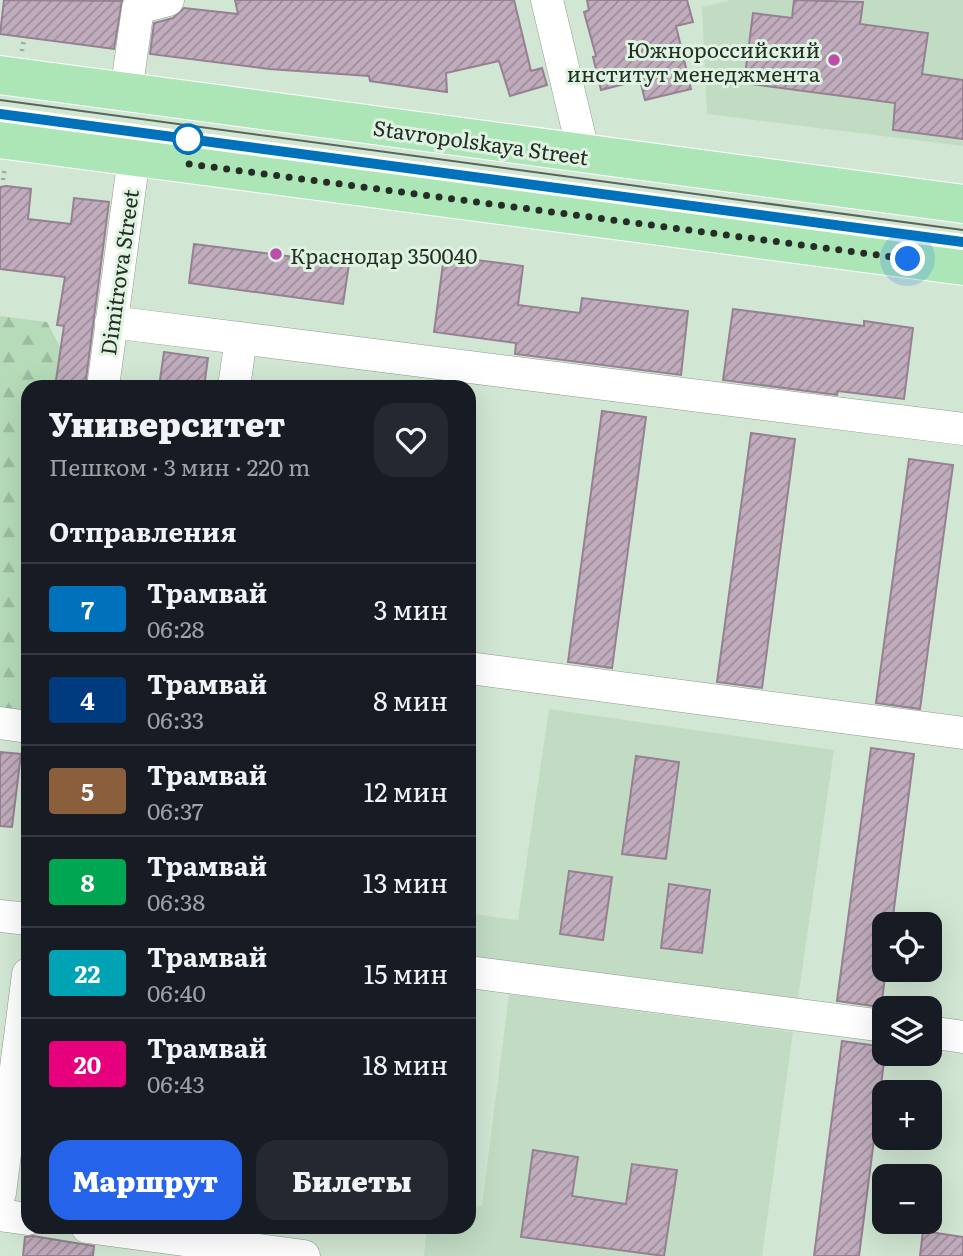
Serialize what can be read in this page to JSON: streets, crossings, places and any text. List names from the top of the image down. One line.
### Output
{"streets":{"main road":["Stavropolskaya Street"],"street":["Dimitrova Street"]},"places":["Южнороссийский институт менеджмента","Краснодар 350040"],"lines":["tram line 7"],"page":{"heading":[["Университет","Пешком · 3 мин · 220 m"],"Отправления"],"list":[{"mark":"7","name":"Трамвай","note":"06:28","value":"3 мин"},{"mark":"4","name":"Трамвай","note":"06:33","value":"8 мин"},{"mark":"5","name":"Трамвай","note":"06:37","value":"12 мин"},{"mark":"8","name":"Трамвай","note":"06:38","value":"13 мин"},{"mark":"22","name":"Трамвай","note":"06:40","value":"15 мин"},{"mark":"20","name":"Трамвай","note":"06:43","value":"18 мин"}],"map_buttons":["+","−"],"buttons":["Маршрут","Билеты"]}}
